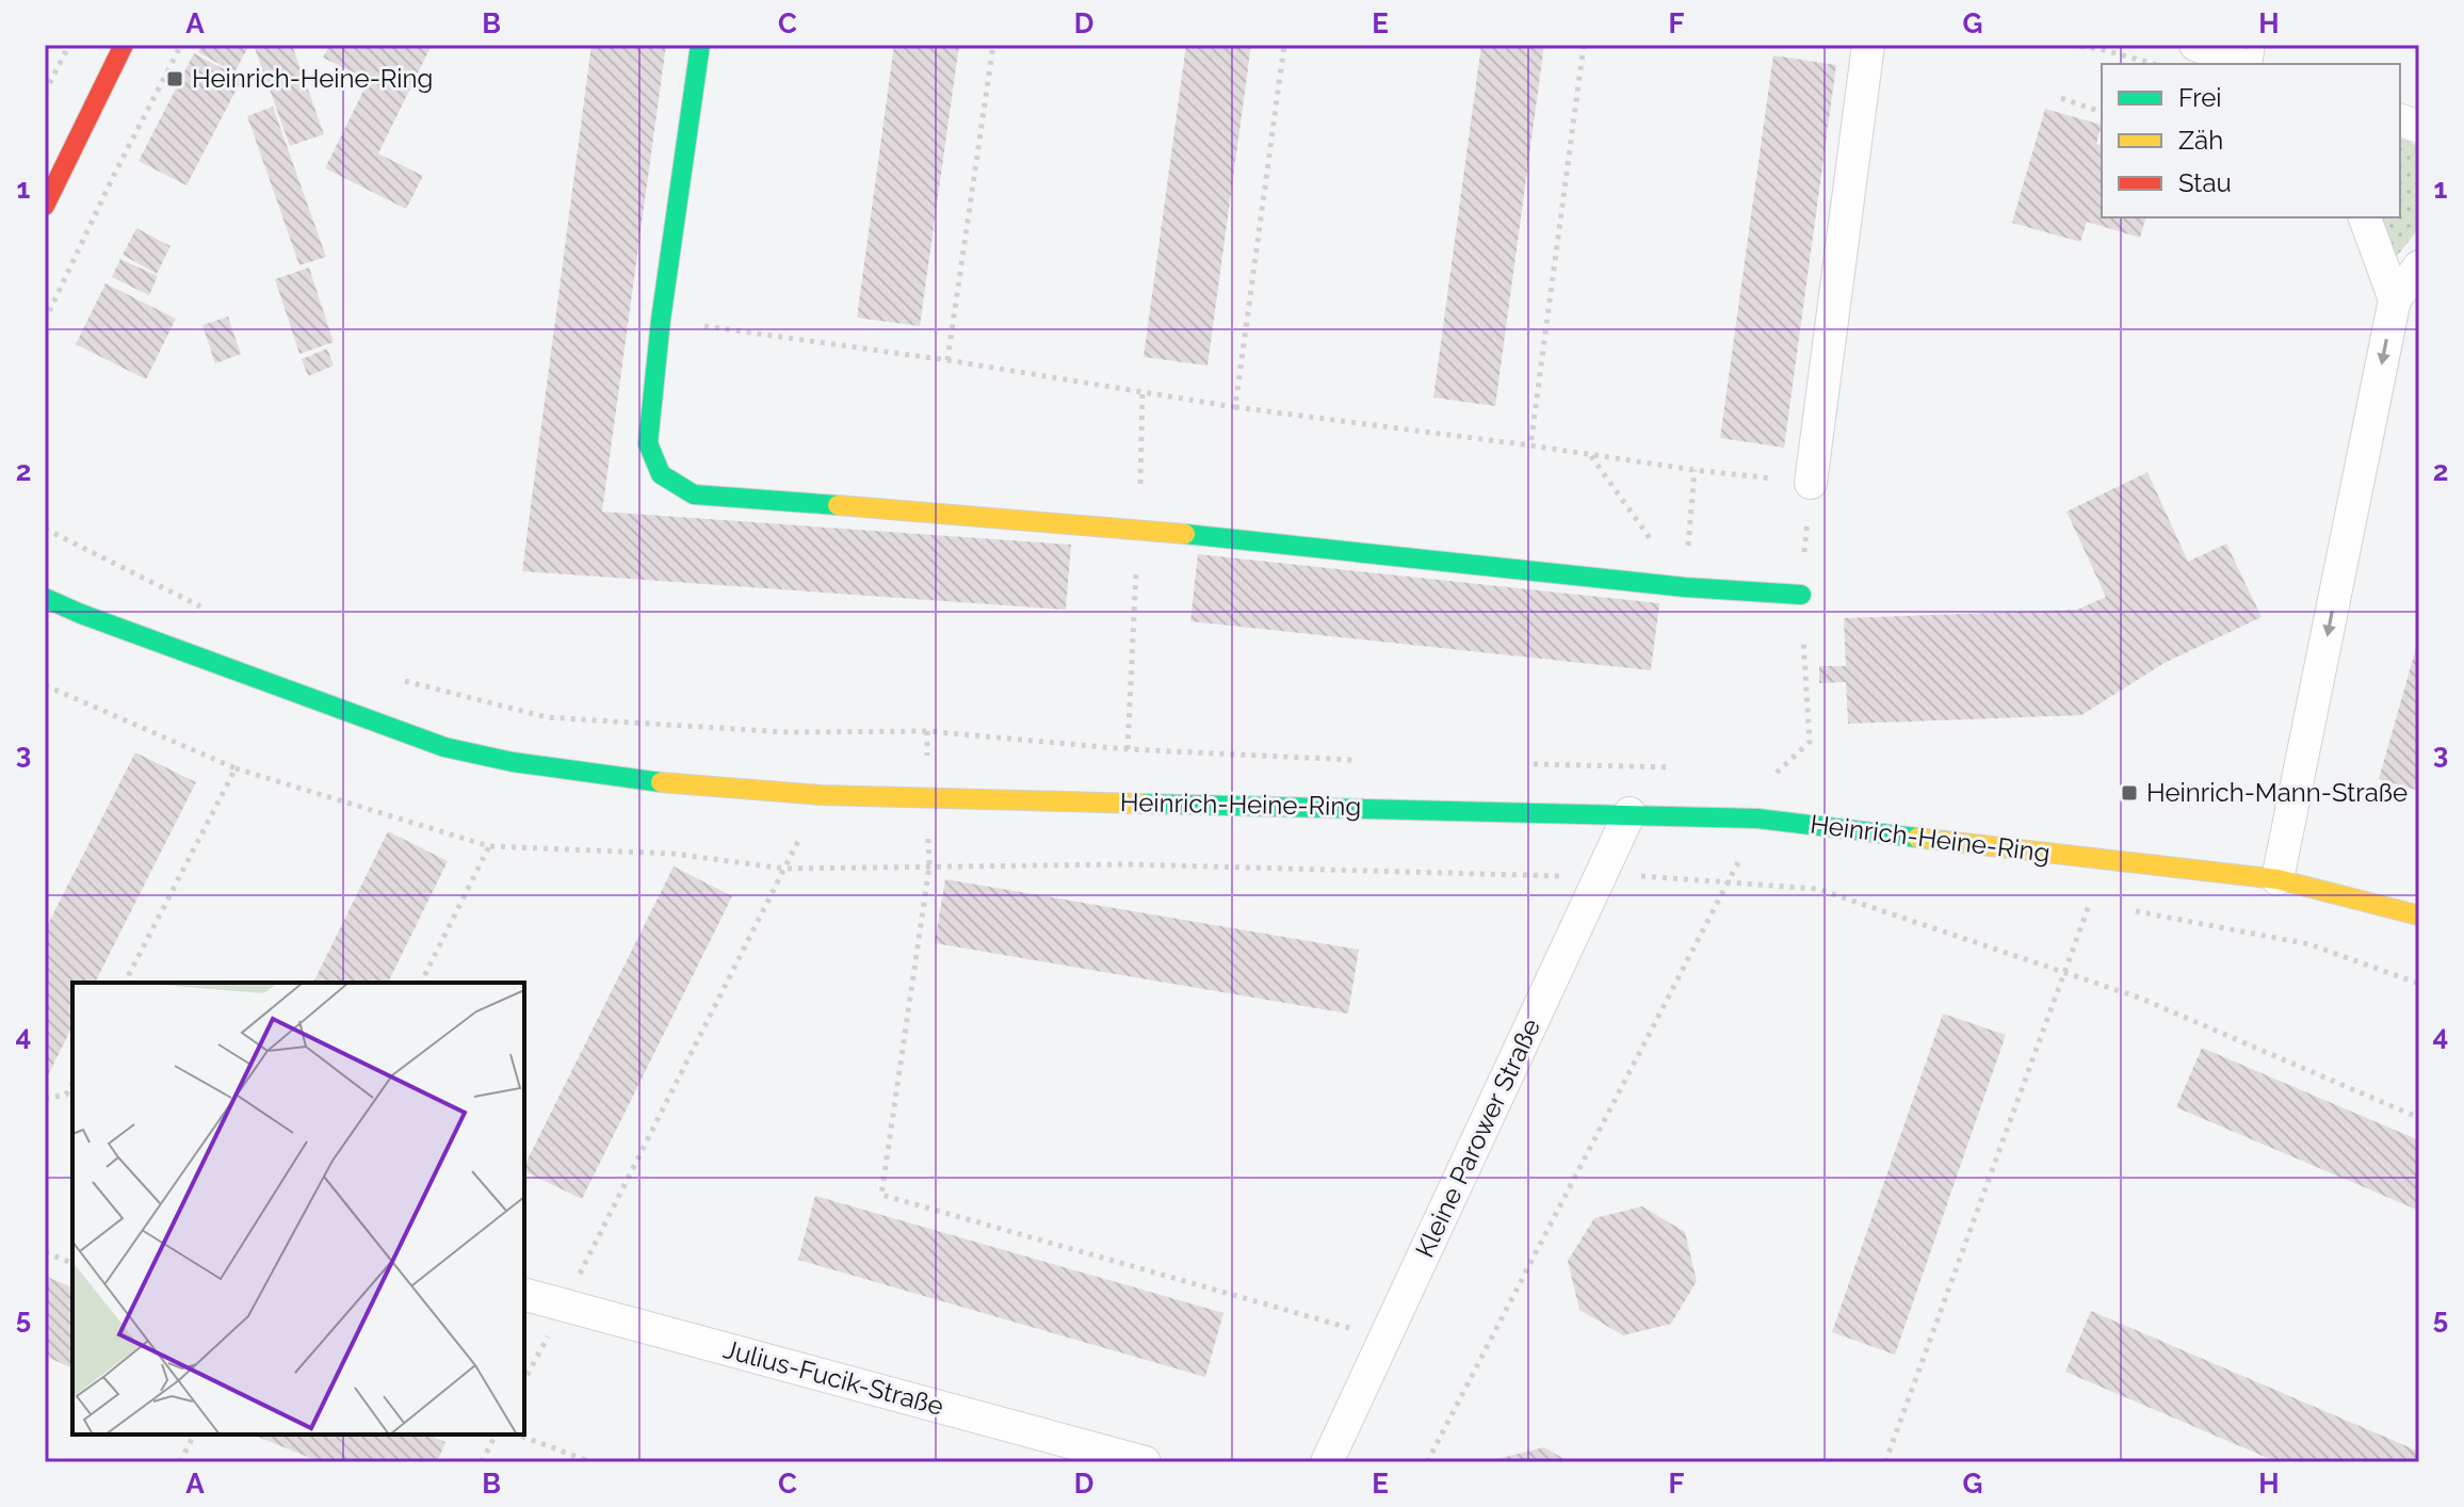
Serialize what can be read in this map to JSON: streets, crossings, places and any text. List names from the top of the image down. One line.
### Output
{"streets":{"street":["Heinrich-Heine-Ring","Kleine Parower Straße","Julius-Fucik-Straße"]},"crossings":[["Heinrich-Heine-Ring","Kleine Parower Straße"]],"places":{"transit":["Heinrich-Heine-Ring","Heinrich-Mann-Straße"]},"legend":["Frei","Zäh","Stau"],"grid":{"columns":["A","B","C","D","E","F","G","H"],"rows":["1","2","3","4","5"]}}
